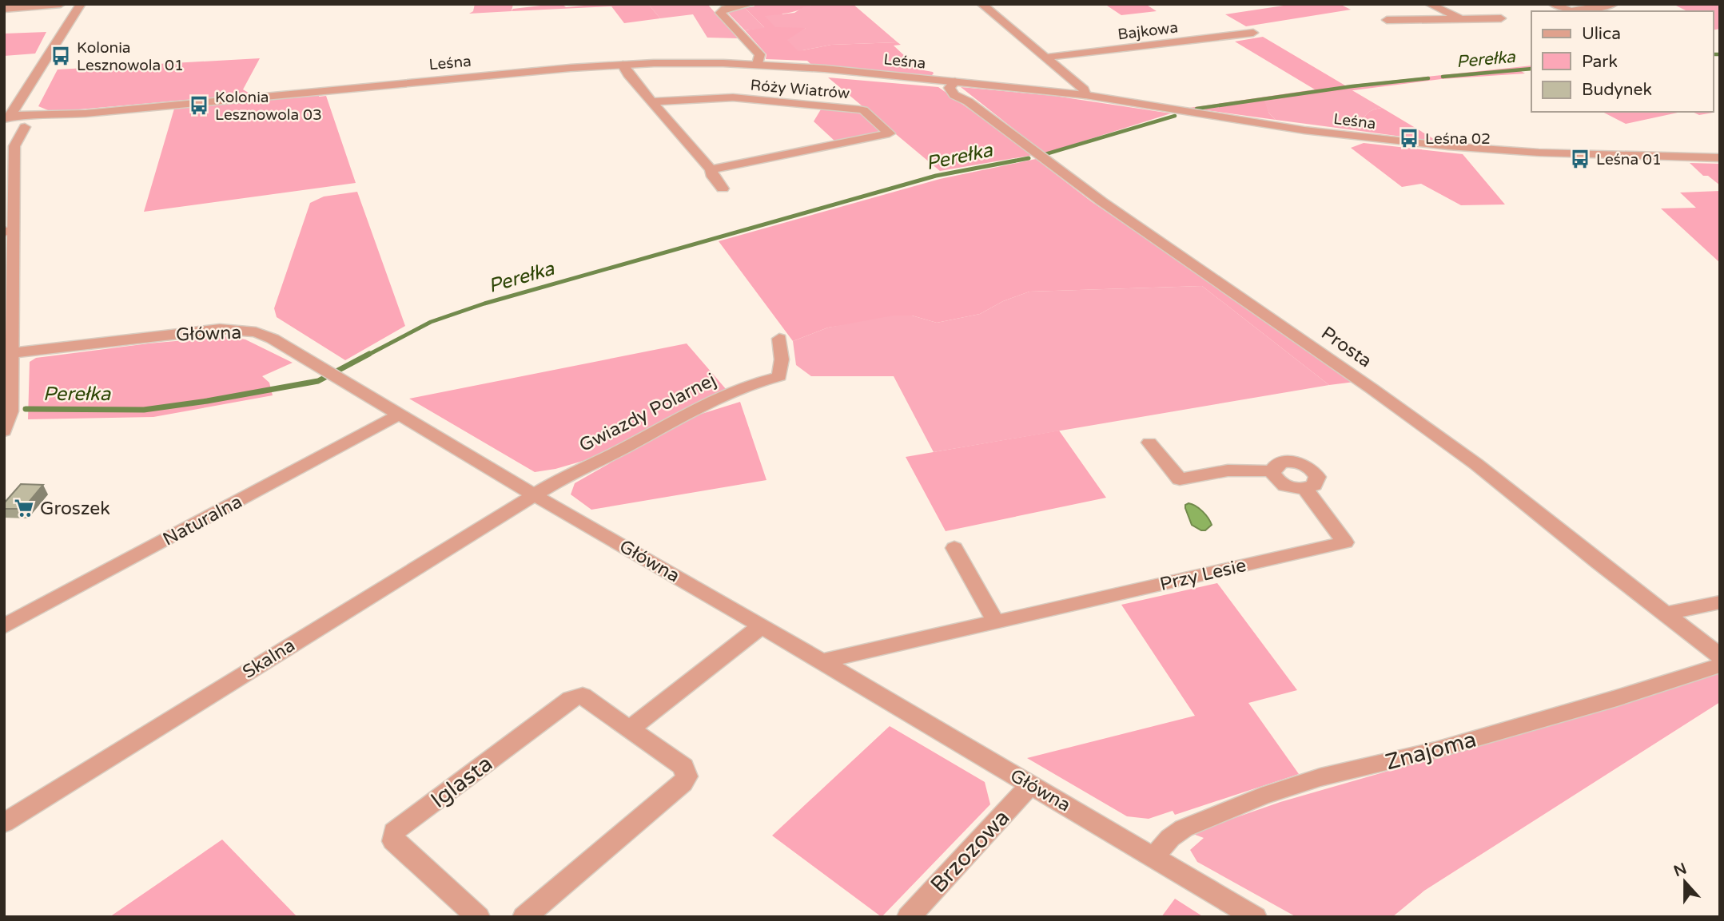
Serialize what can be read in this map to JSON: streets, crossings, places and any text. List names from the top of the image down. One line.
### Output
{"streets":{"street":["Bajkowa","Leśna","Róży Wiatrów","Główna","Prosta","Gwiazdy Polarnej","Naturalna","Przy Lesie","Skalna","Znajoma","Iglasta","Brzozowa"]},"crossings":[["Leśna","Prosta"],["Główna","Gwiazdy Polarnej"],["Główna","Naturalna"],["Główna","Przy Lesie"],["Główna","Skalna"],["Główna","Znajoma"],["Główna","Brzozowa"],["Gwiazdy Polarnej","Skalna"]],"water":["Perełka"],"places":{"bus stop":["Kolonia Lesznowola 01","Kolonia Lesznowola 03","Leśna 02","Leśna 01"],"supermarket":["Groszek"]},"legend":["Ulica","Park","Budynek"],"north":"top"}
